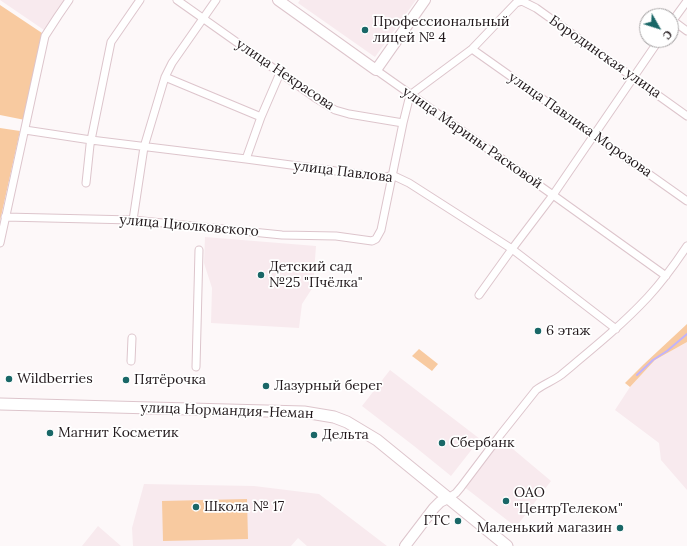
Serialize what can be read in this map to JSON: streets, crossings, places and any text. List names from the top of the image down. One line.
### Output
{"streets":{"main road":["улица Нормандия-Неман"],"street":["Бородинская улица","улица Некрасова","улица Павлика Морозова","улица Марины Расковой","улица Павлова","улица Циолковского"]},"crossings":[["улица Павлова","улица Циолковского"]],"places":["Профессиональный лицей № 4","Детский сад №25 \"Пчёлка\"","6 этаж","Wildberries","Пятёрочка","Лазурный берег","Магнит Косметик","Дельта","Сбербанк","ОАО \"ЦентрТелеком\"","Школа № 17","ГТС","Маленький магазин"],"north":"bottom right"}
